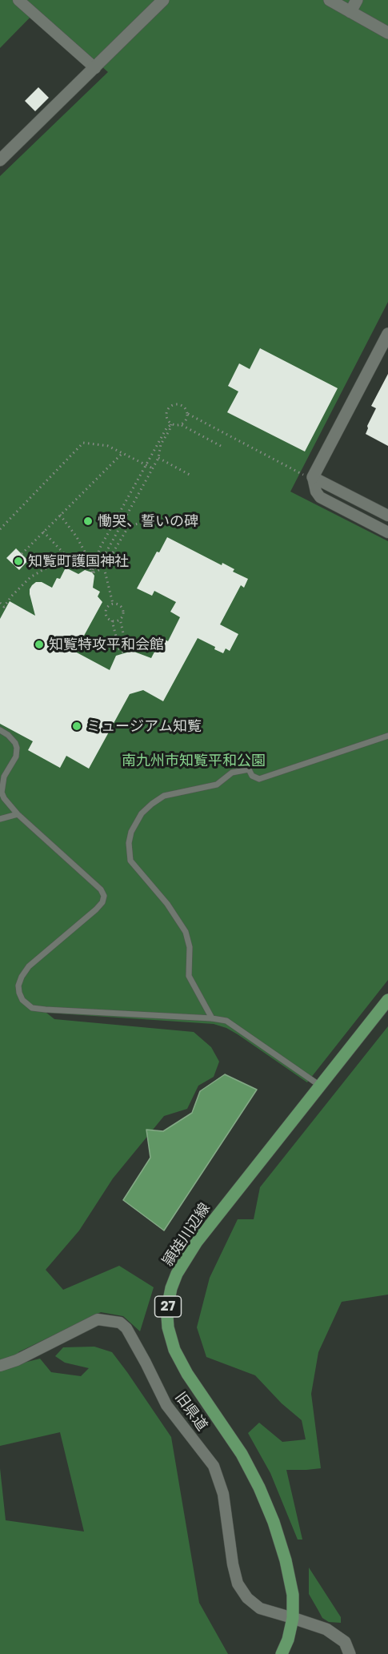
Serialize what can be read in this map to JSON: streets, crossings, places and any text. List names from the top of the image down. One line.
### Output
{"streets":{"main road":["頴娃川辺線","27"],"street":["旧県道"]},"crossings":[["頴娃川辺線","旧県道"]],"parks":["南九州市知覧平和公園"],"places":["慟哭、誓いの碑","知覧町護国神社","知覧特攻平和会館","ミュージアム知覧"]}
